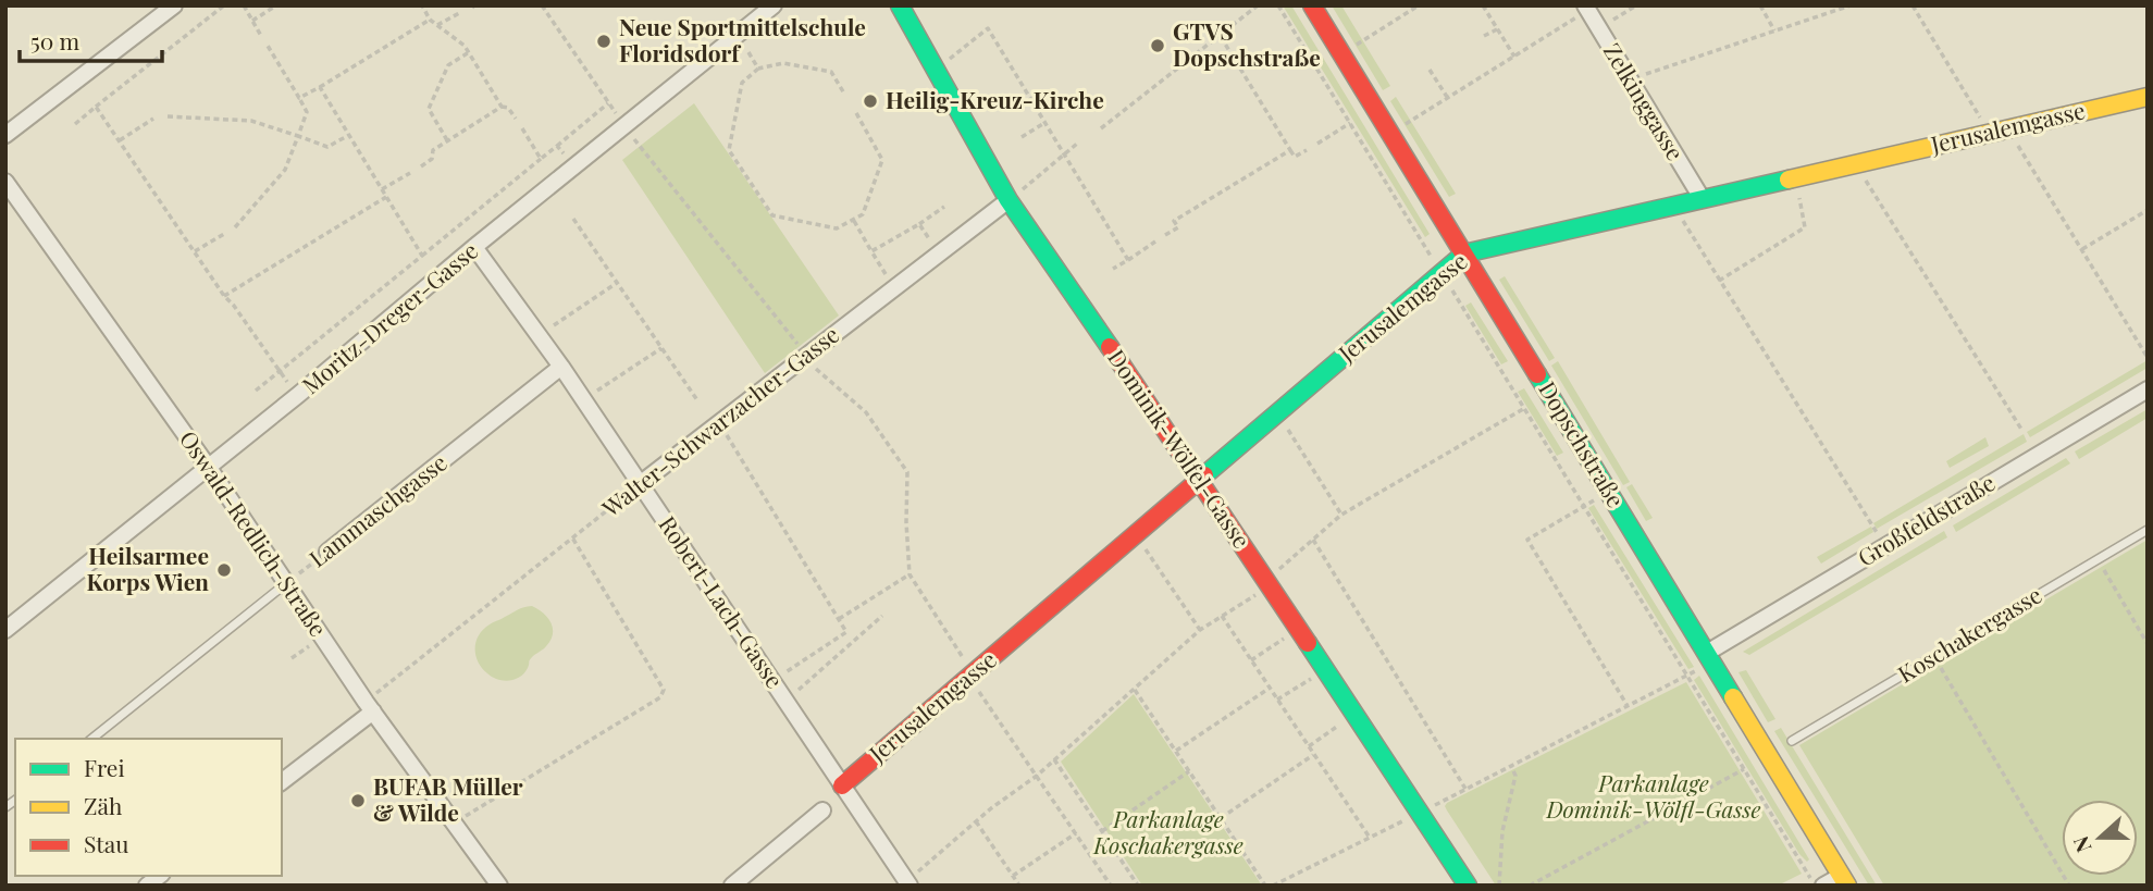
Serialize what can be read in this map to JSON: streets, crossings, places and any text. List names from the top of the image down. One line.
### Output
{"streets":{"street":["Zelkinggasse","Jerusalemgasse","Moritz-Dreger-Gasse","Walter-Schwarzacher-Gasse","Dopschstraße","Dominik-Wölfel-Gasse","Lammaschgasse","Großfeldstraße","Oswald-Redlich-Straße","Robert-Lach-Gasse"],"lane":["Koschakergasse"]},"crossings":[["Zelkinggasse","Jerusalemgasse"],["Jerusalemgasse","Dopschstraße"],["Jerusalemgasse","Dominik-Wölfel-Gasse"],["Jerusalemgasse","Robert-Lach-Gasse"],["Moritz-Dreger-Gasse","Oswald-Redlich-Straße"],["Moritz-Dreger-Gasse","Robert-Lach-Gasse"],["Walter-Schwarzacher-Gasse","Dominik-Wölfel-Gasse"],["Walter-Schwarzacher-Gasse","Oswald-Redlich-Straße"],["Walter-Schwarzacher-Gasse","Robert-Lach-Gasse"],["Dopschstraße","Großfeldstraße"],["Lammaschgasse","Oswald-Redlich-Straße"],["Lammaschgasse","Robert-Lach-Gasse"]],"parks":["Parkanlage Dominik-Wölfl-Gasse","Parkanlage Koschakergasse"],"places":["Neue Sportmittelschule Floridsdorf","GTVS Dopschstraße","Heilig-Kreuz-Kirche","Heilsarmee Korps Wien","BUFAB Müller & Wilde"],"legend":["Frei","Zäh","Stau"],"scale_bar":"50 m","north":"left"}
